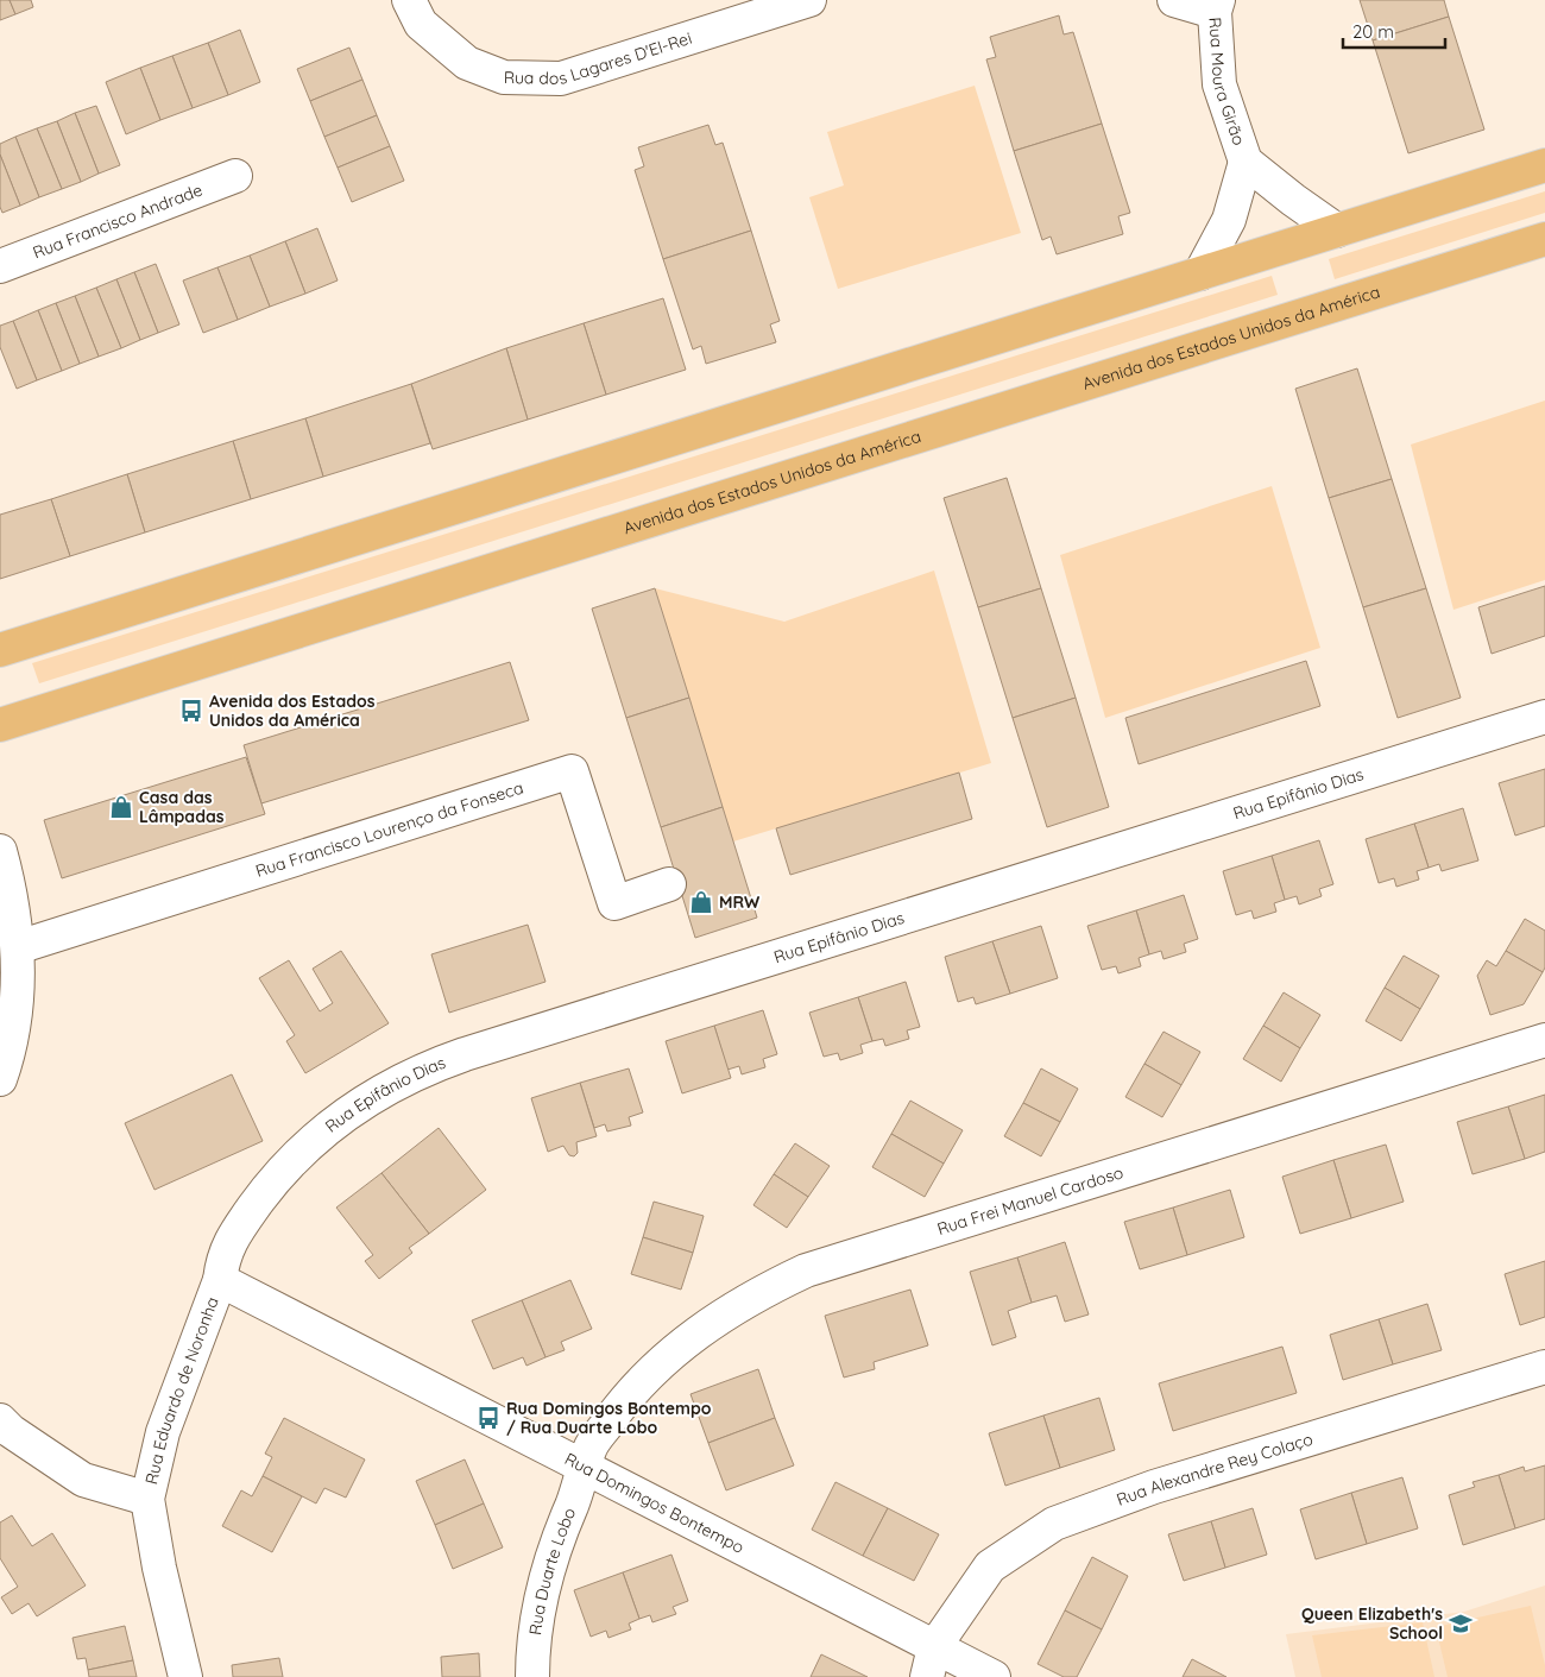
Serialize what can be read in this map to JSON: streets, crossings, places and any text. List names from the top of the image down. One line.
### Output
{"streets":{"main road":["Avenida dos Estados Unidos da América"],"street":["Rua dos Lagares D'El-Rei","Rua Moura Girão","Rua Francisco Andrade","Rua Epifânio Dias","Rua Francisco Lourenço da Fonseca","Rua Frei Manuel Cardoso","Rua Eduardo de Noronha","Rua Alexandre Rey Colaço","Rua Domingos Bontempo","Rua Duarte Lobo"]},"crossings":[["Rua Epifânio Dias","Rua Eduardo de Noronha"],["Rua Epifânio Dias","Rua Domingos Bontempo"],["Rua Frei Manuel Cardoso","Rua Domingos Bontempo"],["Rua Frei Manuel Cardoso","Rua Duarte Lobo"],["Rua Eduardo de Noronha","Rua Domingos Bontempo"],["Rua Alexandre Rey Colaço","Rua Domingos Bontempo"],["Rua Domingos Bontempo","Rua Duarte Lobo"]],"places":{"bus stop":["Avenida dos Estados Unidos da América","Rua Domingos Bontempo / Rua Duarte Lobo"],"shop":["Casa das Lâmpadas","MRW"],"school or university":["Queen Elizabeth's School"]},"scale_bar":"20 m"}
